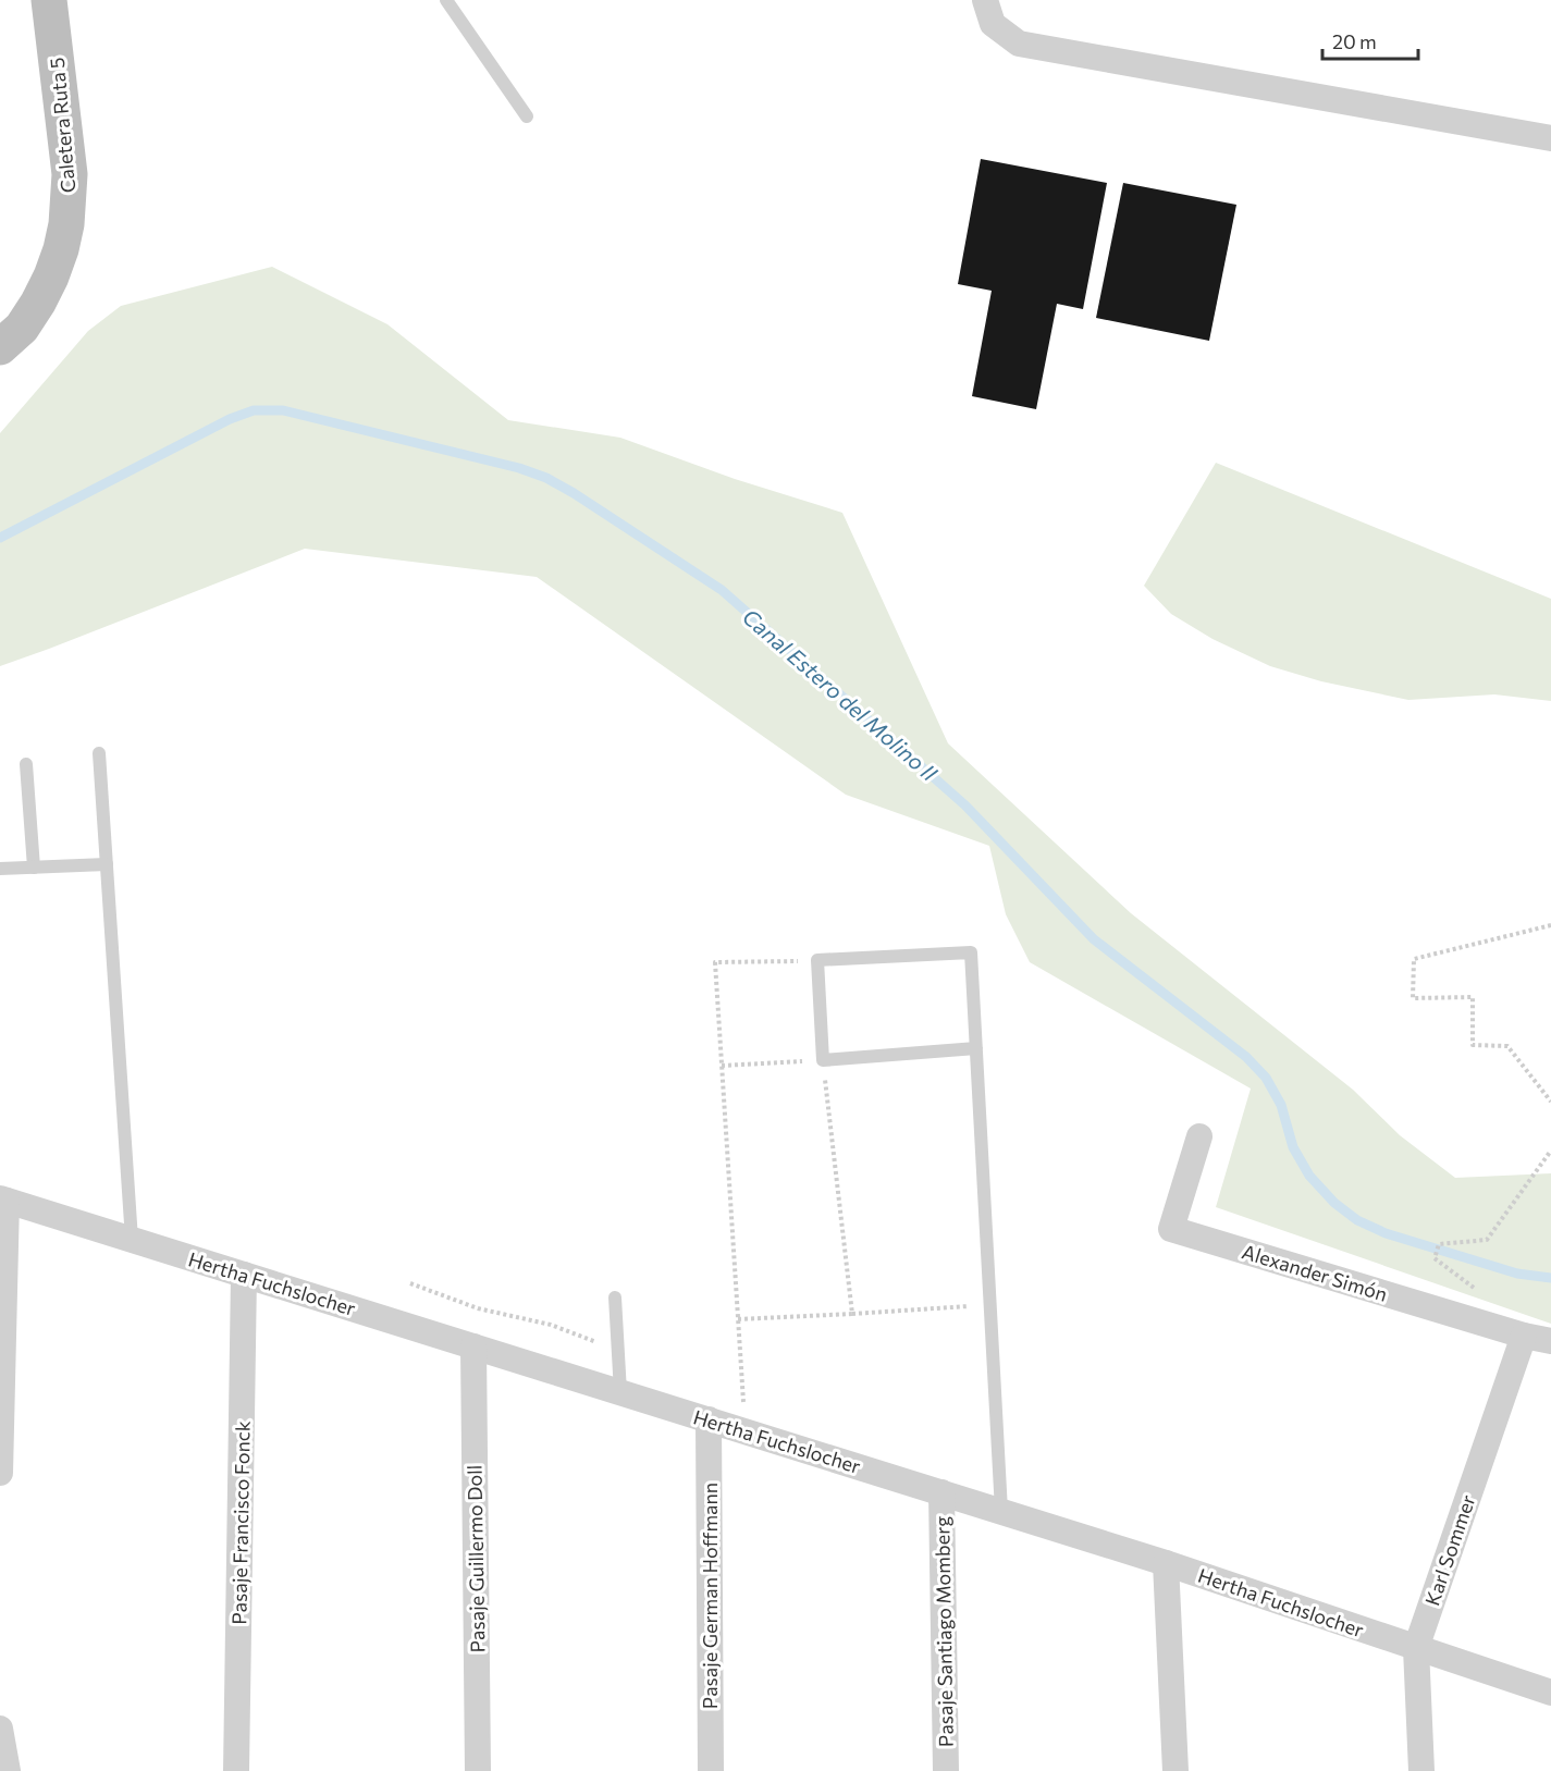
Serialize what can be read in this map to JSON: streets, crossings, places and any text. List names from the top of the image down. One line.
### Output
{"streets":{"street":["Caletera Ruta 5","Alexander Simón","Hertha Fuchslocher","Pasaje Francisco Fonck","Karl Sommer","Pasaje Guillermo Doll","Pasaje German Hoffmann","Pasaje Santiago Momberg"]},"crossings":[["Alexander Simón","Karl Sommer"],["Hertha Fuchslocher","Pasaje Francisco Fonck"],["Hertha Fuchslocher","Karl Sommer"],["Hertha Fuchslocher","Pasaje Guillermo Doll"],["Hertha Fuchslocher","Pasaje German Hoffmann"],["Hertha Fuchslocher","Pasaje Santiago Momberg"]],"water":["Canal Estero del Molino II"],"scale_bar":"20 m"}
